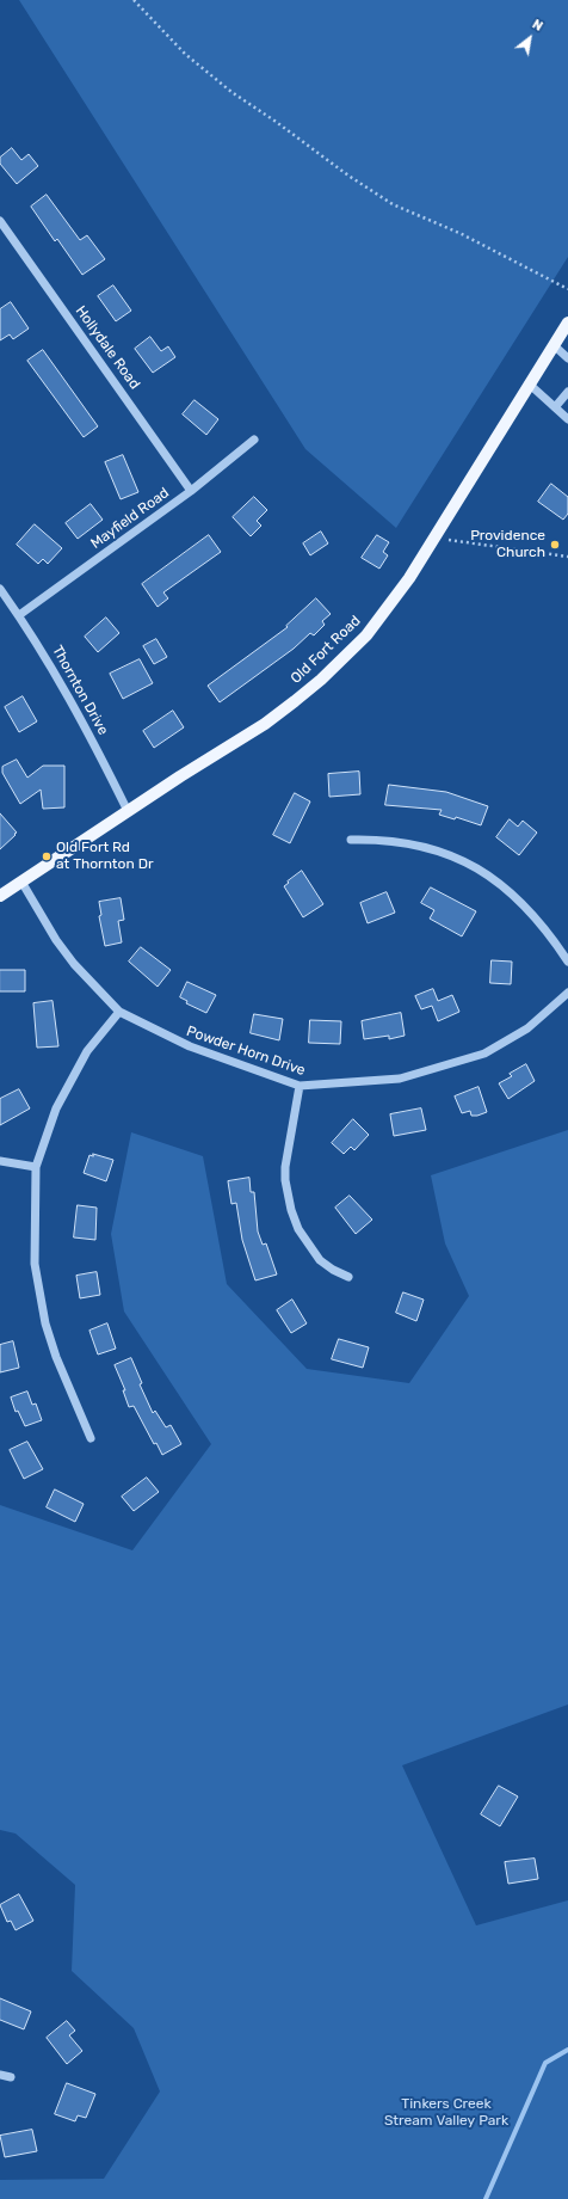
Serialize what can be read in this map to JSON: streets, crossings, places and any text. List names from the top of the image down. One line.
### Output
{"streets":{"main road":["Old Fort Road"],"street":["Hollydale Road","Mayfield Road","Thornton Drive","Powder Horn Drive"]},"crossings":[["Hollydale Road","Mayfield Road"],["Mayfield Road","Thornton Drive"],["Old Fort Road","Thornton Drive"],["Old Fort Road","Powder Horn Drive"]],"parks":["Tinkers Creek Stream Valley Park"],"places":["Providence Church","Old Fort Rd at Thornton Dr"],"north":"top right"}
